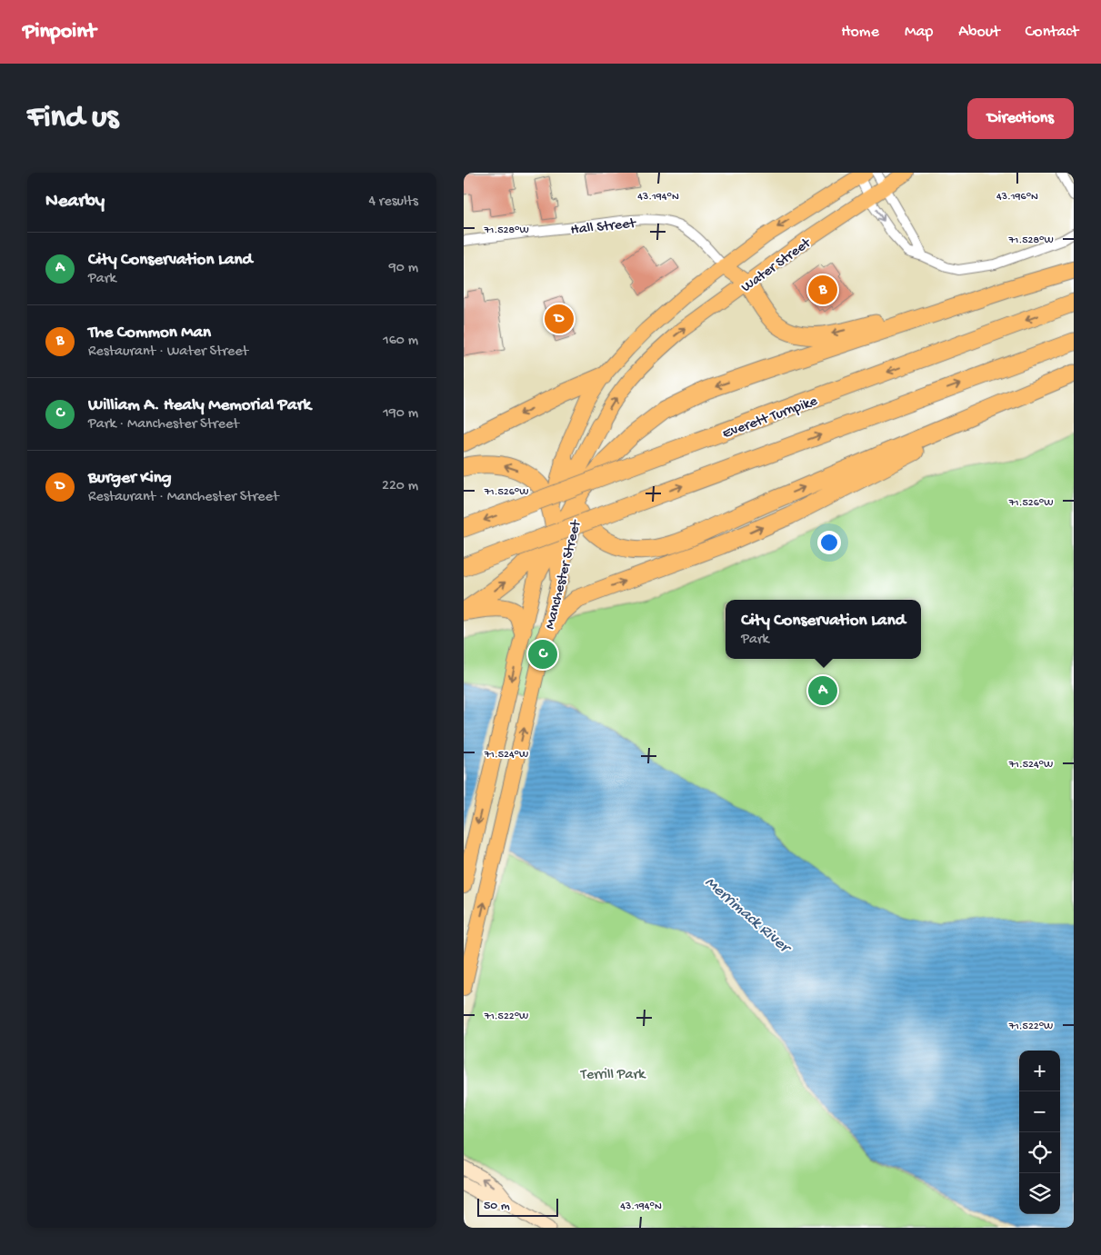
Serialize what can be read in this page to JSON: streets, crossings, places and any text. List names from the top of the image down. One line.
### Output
{"streets":{"highway":["Everett Turnpike"],"main road":["Hall Street","Water Street","Manchester Street"]},"crossings":[["Hall Street","Water Street"],["Water Street","Manchester Street"]],"water":["Merrimack River"],"parks":["Terrill Park"],"scale_bar":"50 m","page":{"header":"Pinpoint","nav":["Home","Map","About","Contact"],"buttons":"Directions","title":"Find us","heading":["Nearby","4 results"],"list":[{"mark":"A","name":"City Conservation Land","note":"Park","value":"90 m"},{"mark":"B","name":"The Common Man","note":"Restaurant · Water Street","value":"160 m"},{"mark":"C","name":"William A. Healy Memorial Park","note":"Park · Manchester Street","value":"190 m"},{"mark":"D","name":"Burger King","note":"Restaurant · Manchester Street","value":"220 m"}],"pins":["B","D","C","A"],"popup":["City Conservation Land","Park"],"map_buttons":["+","−"],"scale":"50 m"},"coordinates":["43.194°N","43.196°N","71.528°W","71.526°W","71.524°W","71.522°W"]}
